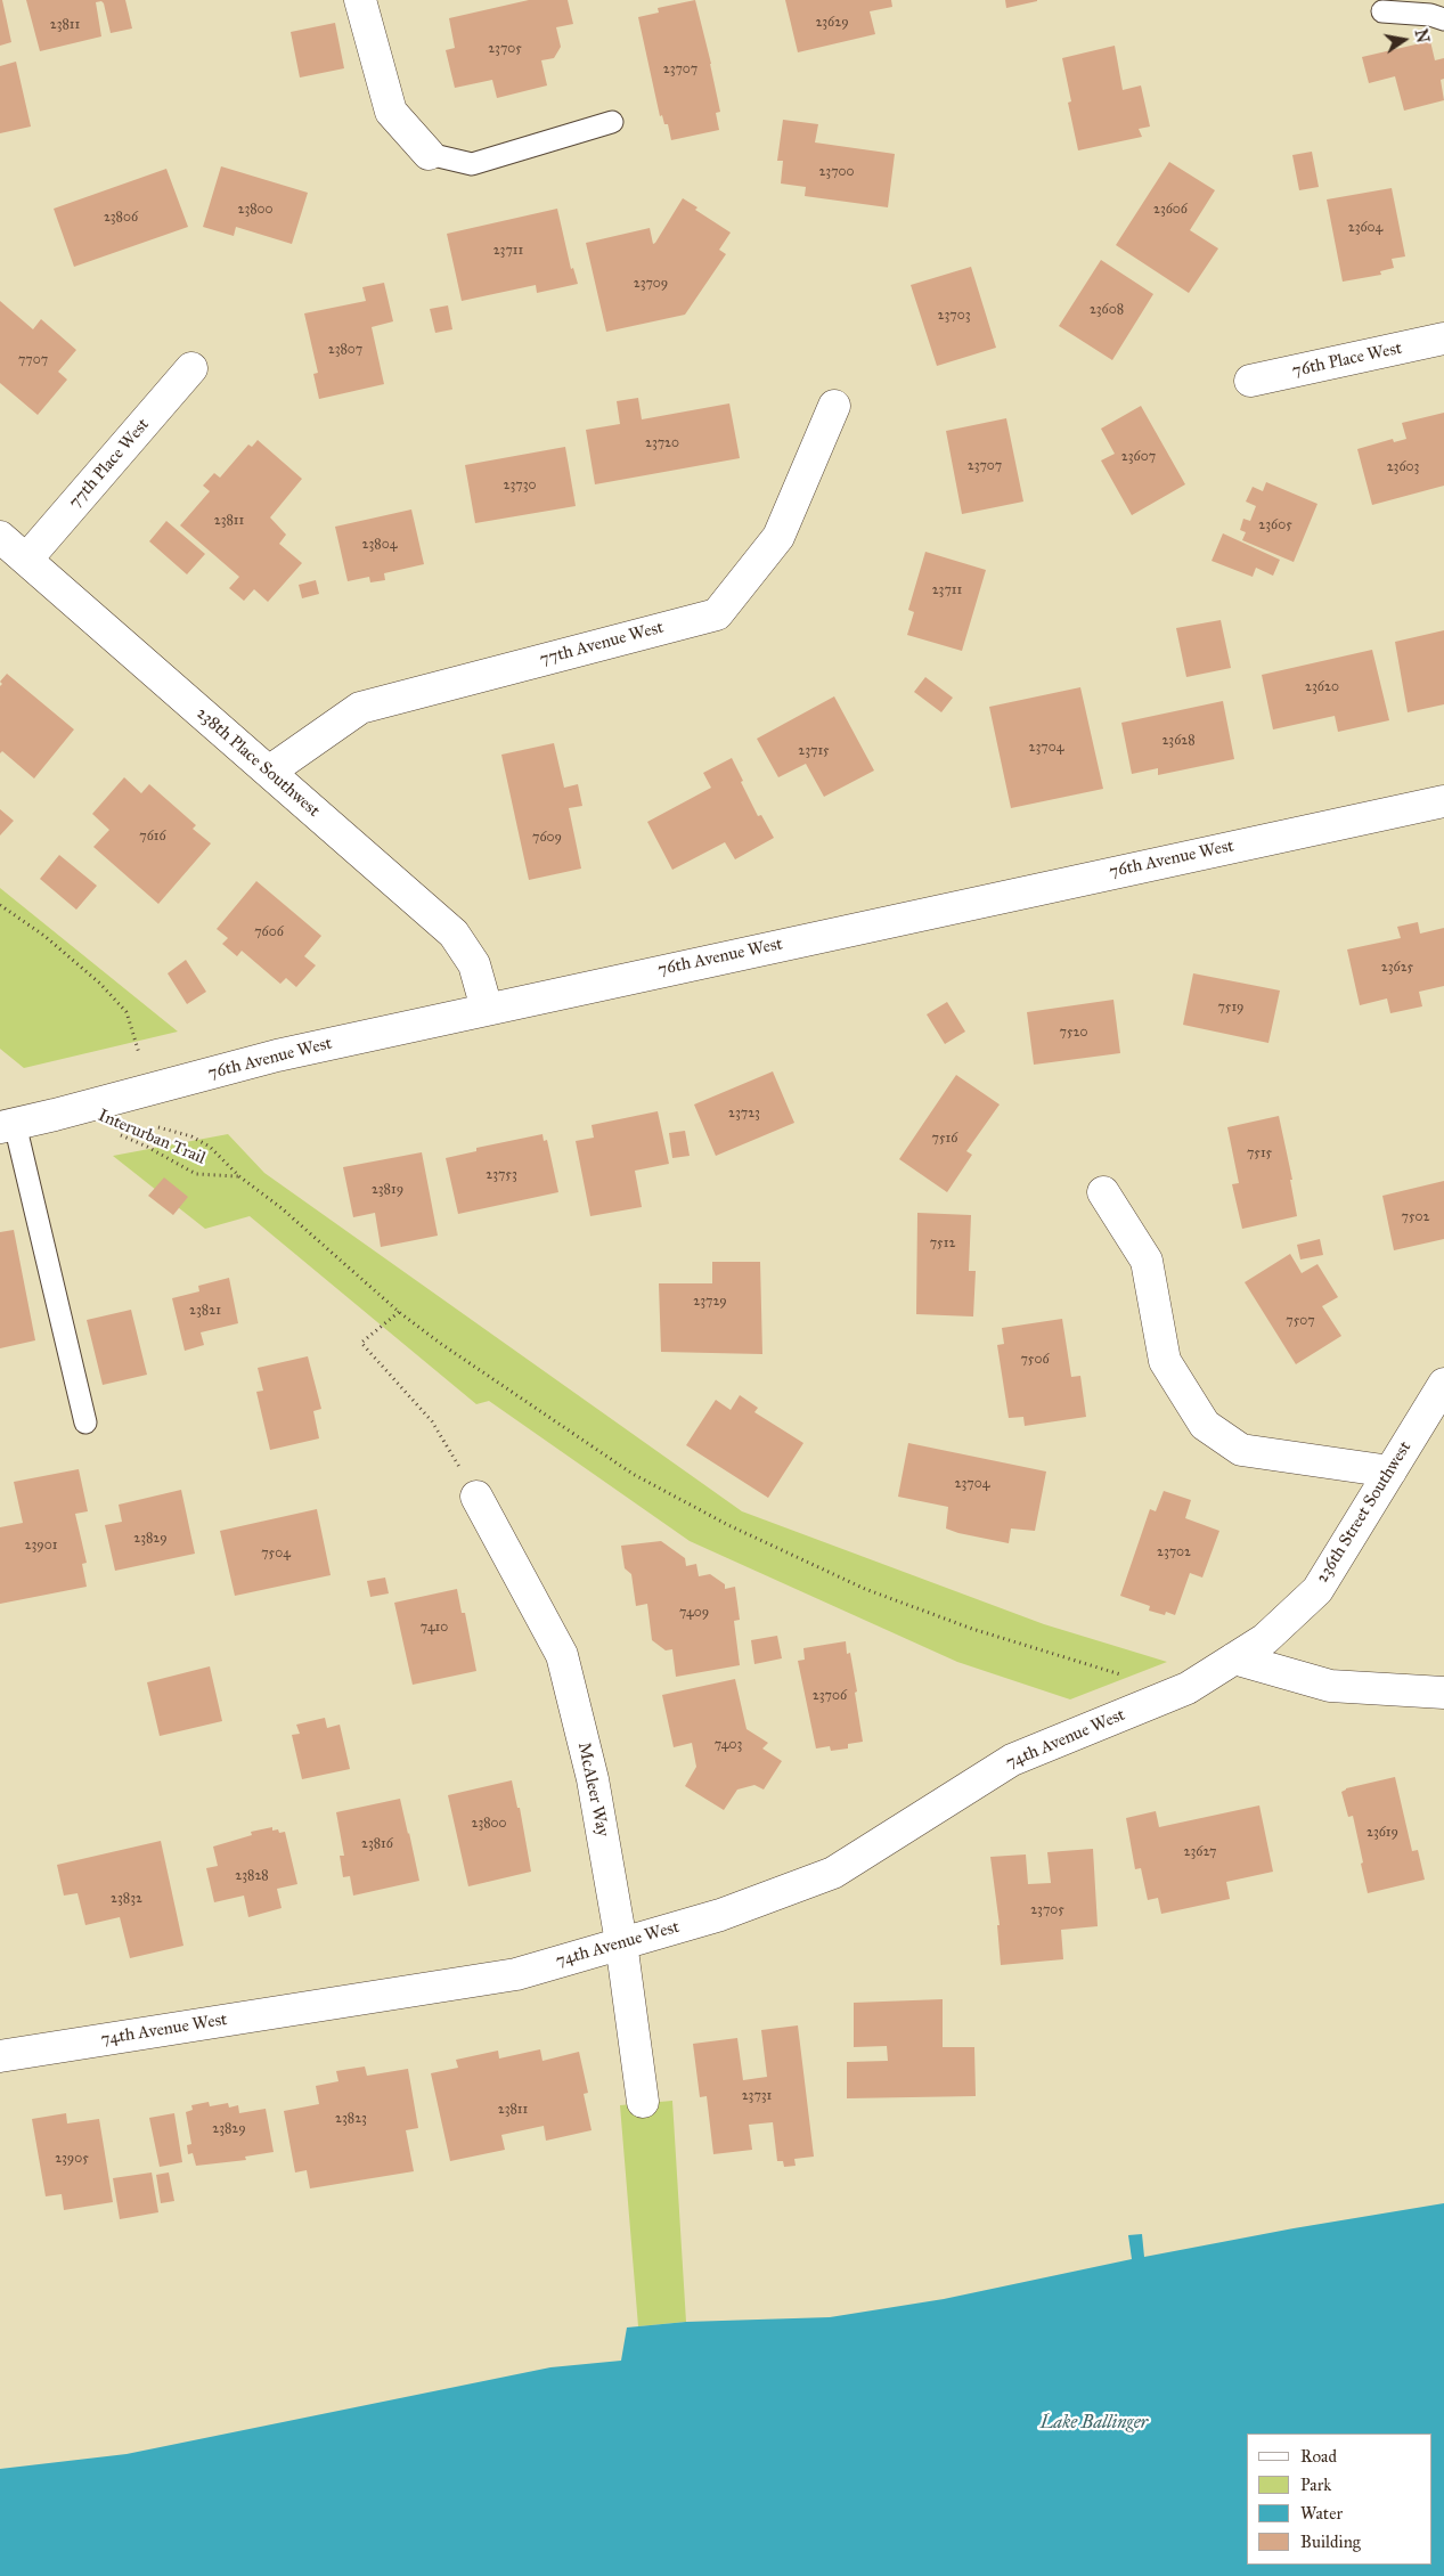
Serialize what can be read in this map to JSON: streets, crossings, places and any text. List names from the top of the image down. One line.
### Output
{"streets":{"street":["76th Place West","77th Place West","77th Avenue West","238th Place Southwest","76th Avenue West","236th Street Southwest","74th Avenue West","McAleer Way"],"path":["Interurban Trail"]},"crossings":[["77th Place West","238th Place Southwest"],["77th Avenue West","238th Place Southwest"],["238th Place Southwest","76th Avenue West"],["236th Street Southwest","74th Avenue West"],["74th Avenue West","McAleer Way"]],"water":["Lake Ballinger"],"house_numbers":["23629","23811","23705","23707","23700","23800","23606","23806","23604","23711","23709","23608","23703","23807","7707","23720","23607","23707","23603","23730","23811","23605","23804","23711","23620","23628","23704","23715","7616","7609","7606","23625","7519","7520","23723","7516","7515","23753","23819","7502","7512","23729","23821","7507","7506","23704","23829","23901","23702","7504","7409","7410","23706","7403","23800","23619","23816","23627","23828","23832","23705","23731","23811","23823","23829","23905"],"legend":["Road","Park","Water","Building"],"north":"right"}
